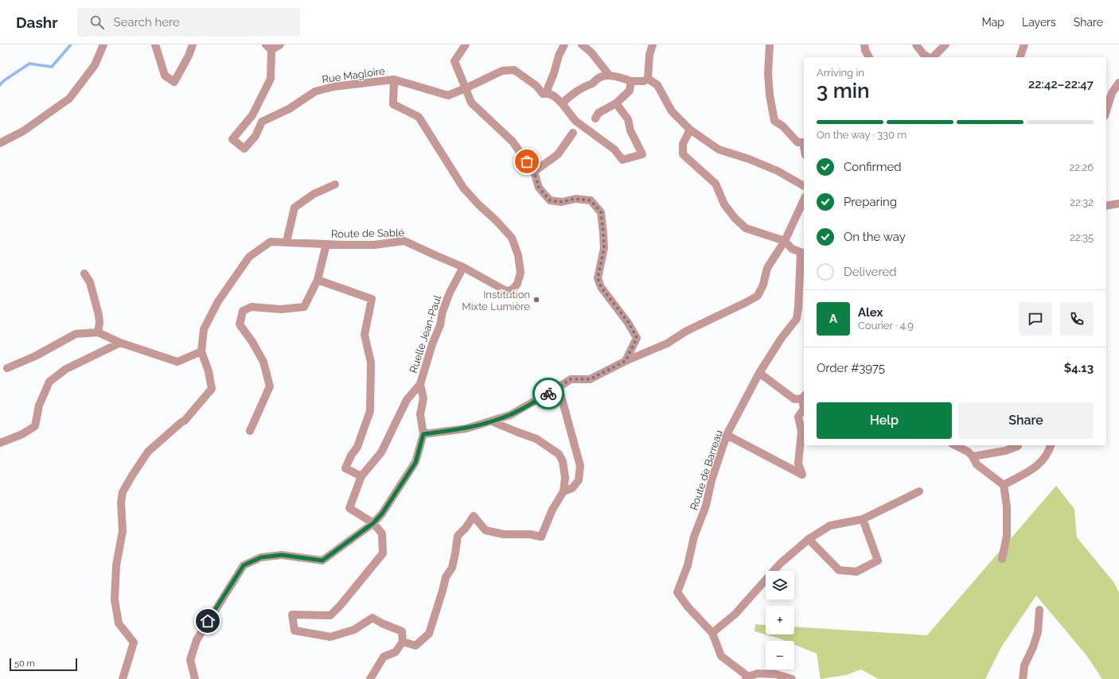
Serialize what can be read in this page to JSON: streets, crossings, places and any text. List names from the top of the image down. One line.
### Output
{"streets":{"street":["Rue Magloire","Route de Sablé","Ruelle Jean-Paul","Route de Barreau"]},"crossings":[["Rue Magloire","Route de Sablé"],["Route de Sablé","Ruelle Jean-Paul"]],"places":["Institution Mixte Lumière"],"scale_bar":"50 m","page":{"header":"Dashr","search":"Search here","nav":["Map","Layers","Share"],"heading":["3 min","Arriving in","22:42–22:47"],"panel":["Alex","Courier · 4.9","Order #3975","$4.13"],"bar":"On the way · 330 m","list":[["Confirmed","22:26"],["Preparing","22:32"],["On the way","22:35"],"Delivered"],"round":"A","buttons":["Help","Share"],"map_buttons":["+","−"],"scale":"50 m"}}
